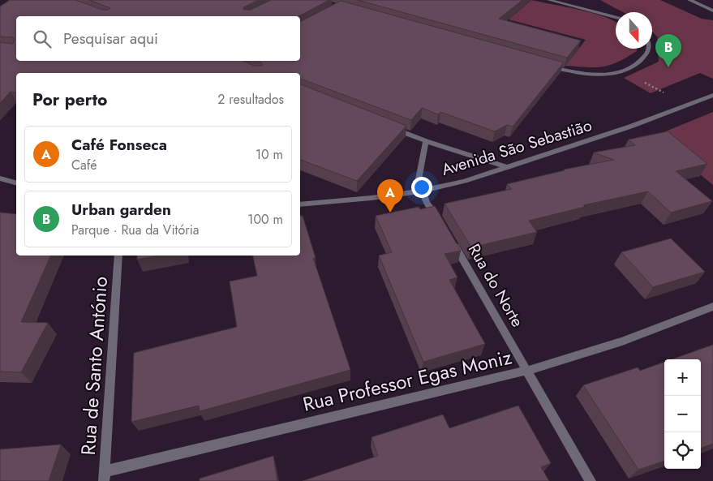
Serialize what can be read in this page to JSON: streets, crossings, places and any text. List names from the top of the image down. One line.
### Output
{"streets":{"street":["Avenida São Sebastião","Rua do Norte","Rua de Santo António","Rua Professor Egas Moniz"]},"crossings":[["Rua do Norte","Rua Professor Egas Moniz"],["Rua de Santo António","Rua Professor Egas Moniz"]],"north":"bottom","page":{"search":"Pesquisar aqui","pins":["B","A"],"heading":["Por perto","2 resultados"],"list":[{"mark":"A","name":"Café Fonseca","note":"Café","value":"10 m"},{"mark":"B","name":"Urban garden","note":"Parque · Rua da Vitória","value":"100 m"}],"map_buttons":["+","−"]}}
